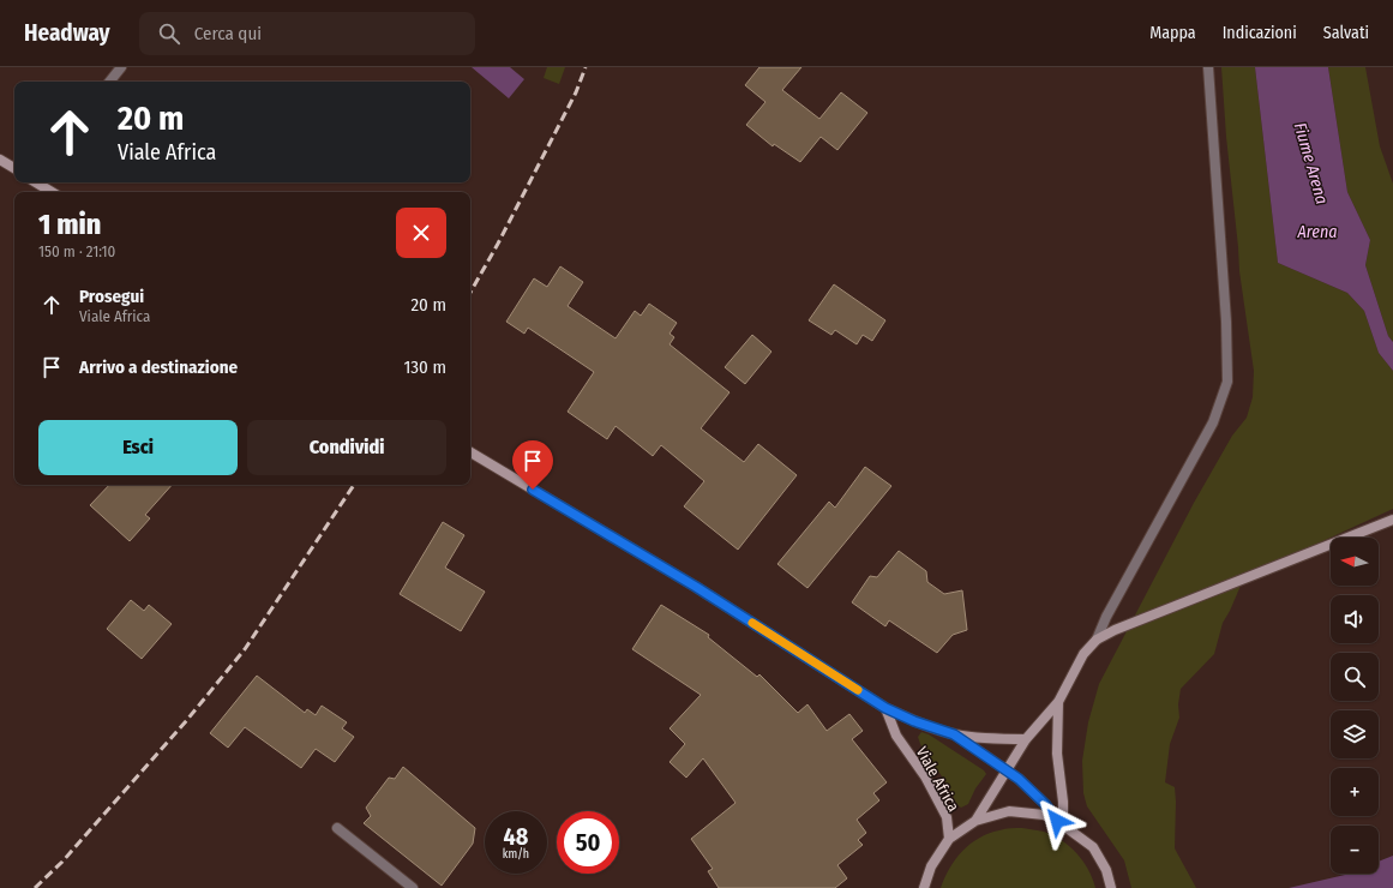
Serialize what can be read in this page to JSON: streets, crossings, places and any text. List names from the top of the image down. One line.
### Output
{"streets":{"main road":["Viale Africa"]},"water":["Fiume Arena","Arena"],"north":"left","page":{"header":"Headway","search":"Cerca qui","nav":["Mappa","Indicazioni","Salvati"],"turn":["20 m","Viale Africa"],"heading":["1 min","150 m · 21:10"],"list":[{"name":"Prosegui","note":"Viale Africa","value":"20 m"},{"name":"Arrivo a destinazione","value":"130 m"}],"buttons":["Esci","Condividi"],"map_buttons":["+","−"],"speed":"48 km/h","limit":"50"}}
